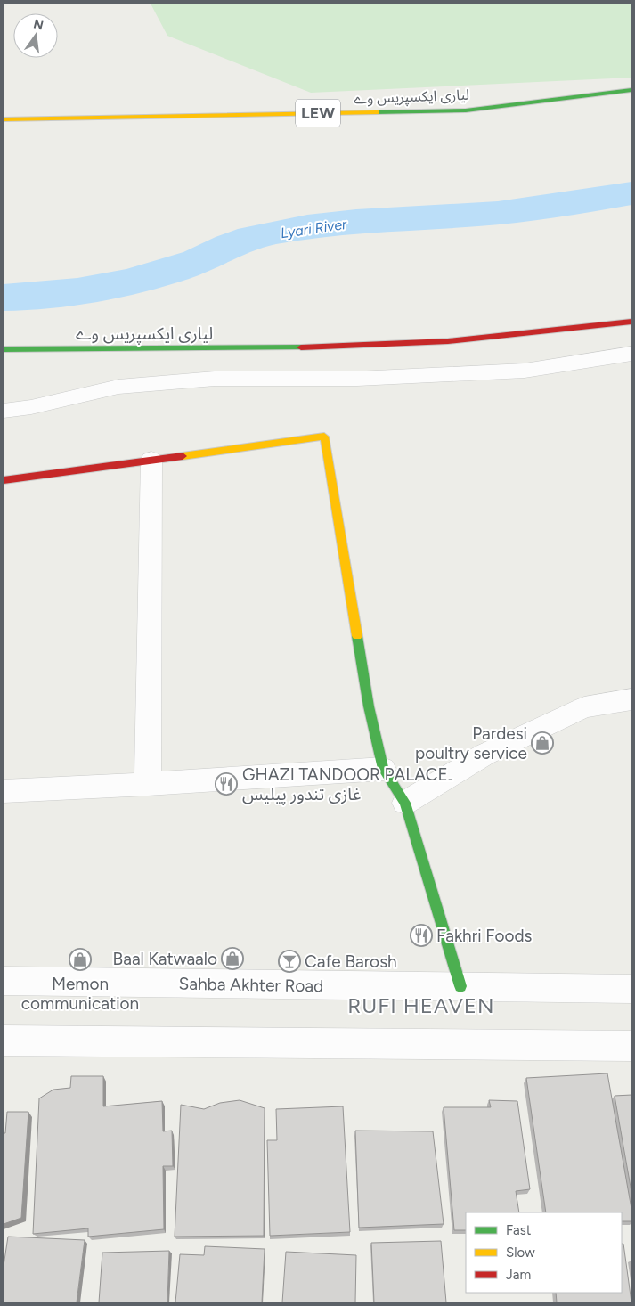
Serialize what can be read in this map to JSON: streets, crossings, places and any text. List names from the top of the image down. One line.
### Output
{"streets":{"main road":["لیاری ایکسپریس وے","LEW"],"street":["Sahba Akhter Road"]},"districts":["RUFI HEAVEN"],"water":["Lyari River"],"places":{"shop":["Pardesi poultry service","Baal Katwaalo","Memon communication"],"restaurant":["GHAZI TANDOOR PALACE۔ غازی تندور پیلیس","Fakhri Foods"],"bar":["Cafe Barosh"]},"legend":["Fast","Slow","Jam"],"north":"top"}
